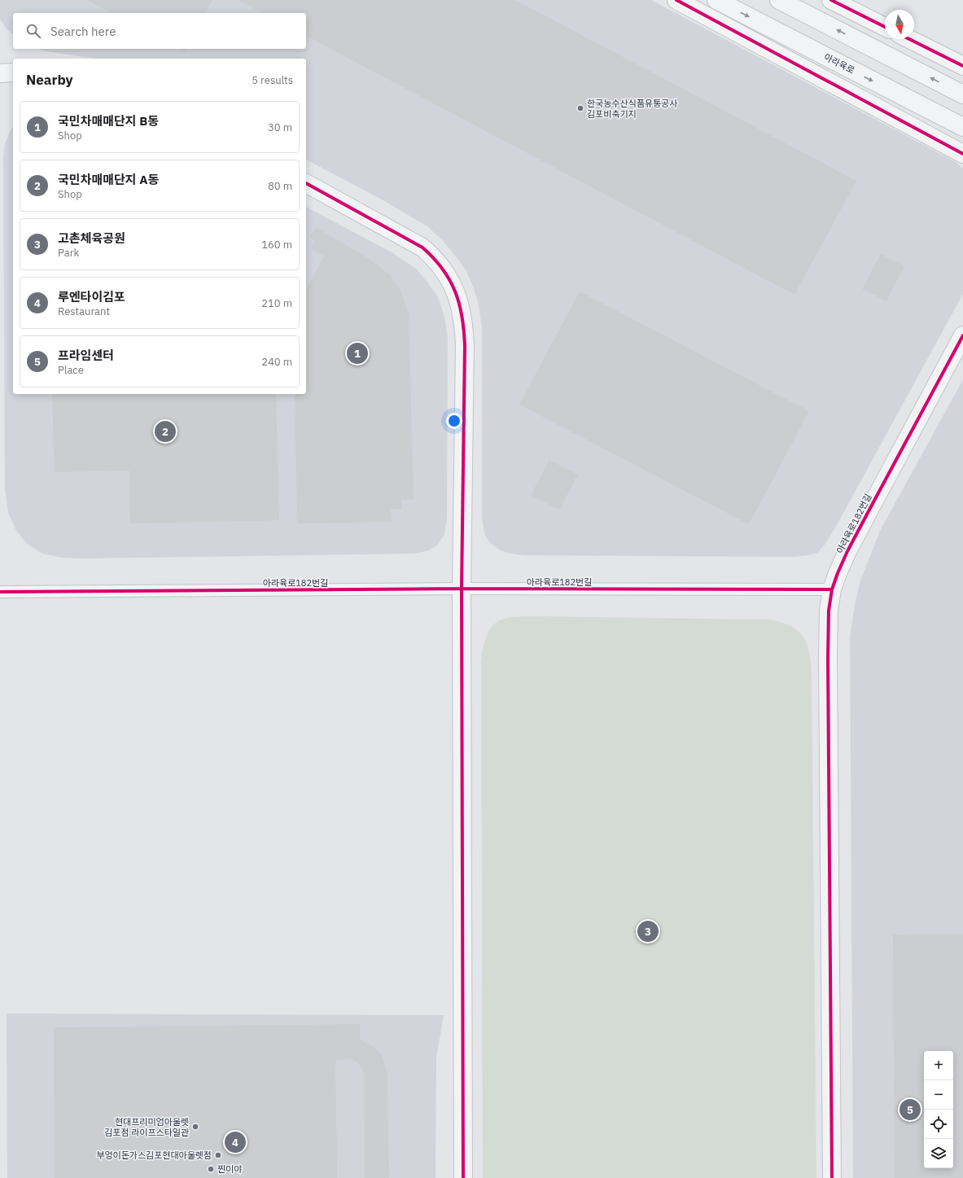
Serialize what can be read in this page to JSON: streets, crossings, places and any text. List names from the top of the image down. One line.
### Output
{"streets":{"street":["아라육로","아라육로182번길"]},"places":["한국농수산식품유통공사 김포비축기지","현대프리미엄아울렛 김포점 라이프스타일관","부엉이돈가스김포현대아울렛점","찐이야"],"north":"bottom","page":{"search":"Search here","heading":["Nearby","5 results"],"list":[{"mark":"1","name":"국민차매매단지 B동","note":"Shop","value":"30 m"},{"mark":"2","name":"국민차매매단지 A동","note":"Shop","value":"80 m"},{"mark":"3","name":"고촌체육공원","note":"Park","value":"160 m"},{"mark":"4","name":"루엔타이김포","note":"Restaurant","value":"210 m"},{"mark":"5","name":"프라임센터","note":"Place","value":"240 m"}],"pins":["1","2","3","5","4"],"map_buttons":["+","−"]}}
